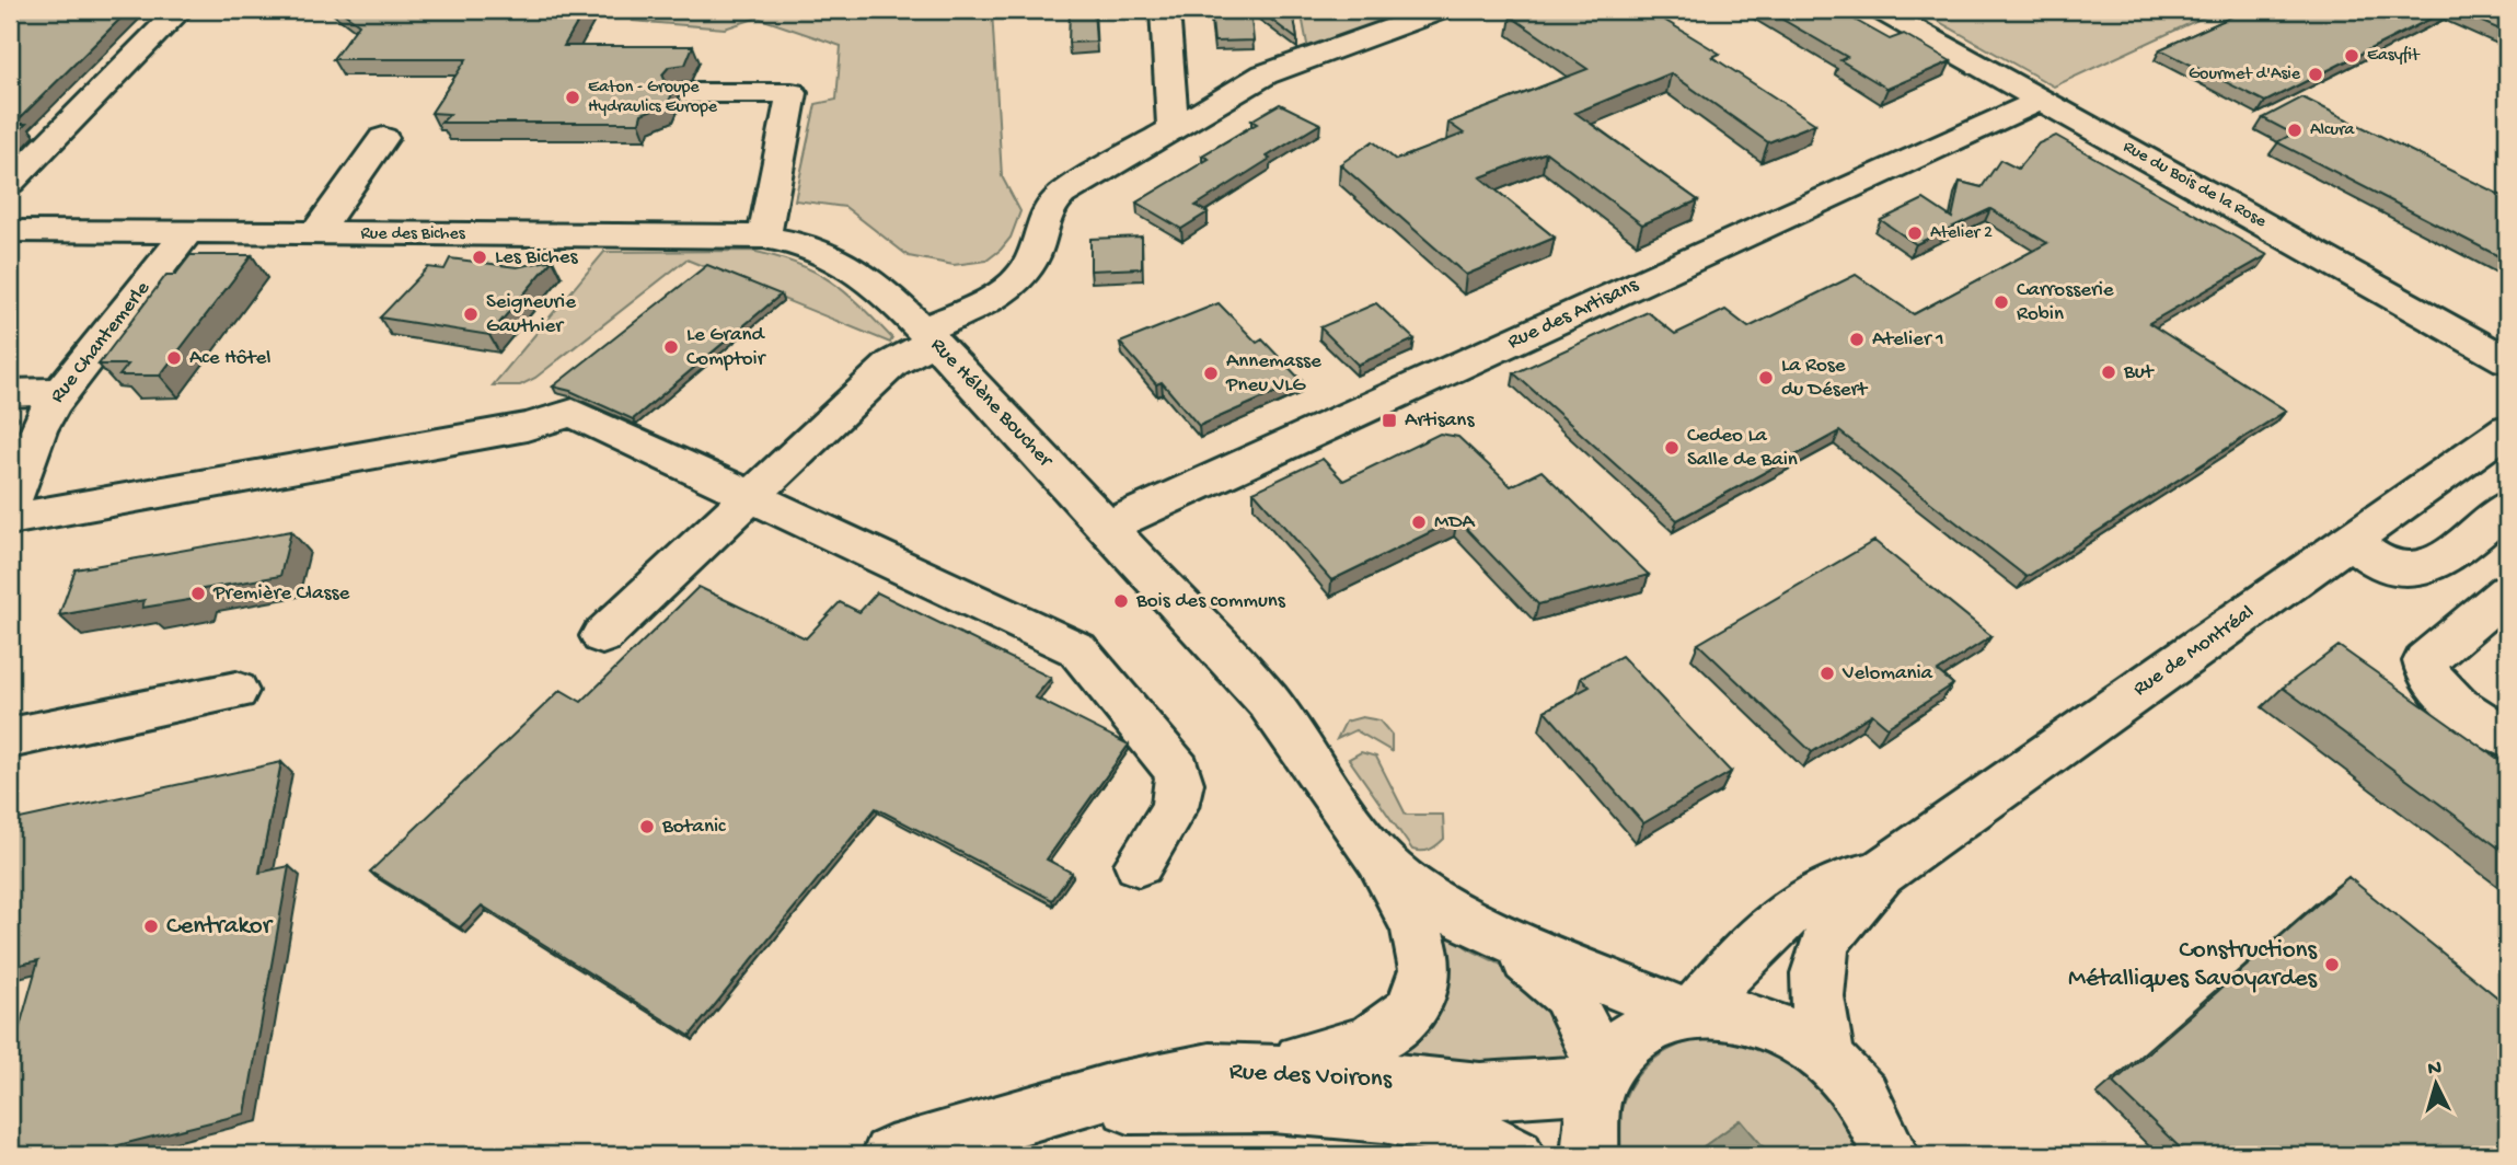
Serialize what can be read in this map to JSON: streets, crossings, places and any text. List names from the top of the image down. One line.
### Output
{"streets":{"street":["Rue du Bois de la Rose","Rue des Biches","Rue des Artisans","Rue Chantemerle","Rue Hélène Boucher","Rue de Montréal","Rue des Voirons"]},"crossings":[["Rue du Bois de la Rose","Rue des Artisans"],["Rue des Biches","Rue Chantemerle"],["Rue des Biches","Rue Hélène Boucher"],["Rue des Artisans","Rue Hélène Boucher"],["Rue Hélène Boucher","Rue de Montréal"],["Rue Hélène Boucher","Rue des Voirons"]],"places":{"other":["Easyfit","Gourmet d'Asie","Eaton - Groupe Hydraulics Europe","Alcura","Atelier 2","Les Biches","Carrosserie Robin","Seigneurie Gauthier","Atelier 1","Le Grand Comptoir","Ace Hôtel","But","Annemasse Pneu VLG","La Rose du Désert","Cedeo La Salle de Bain","MDA","Première Classe","Bois des communs","Velomania","Botanic","Centrakor","Constructions Métalliques Savoyardes"],"transit":["Artisans"]},"north":"top"}
